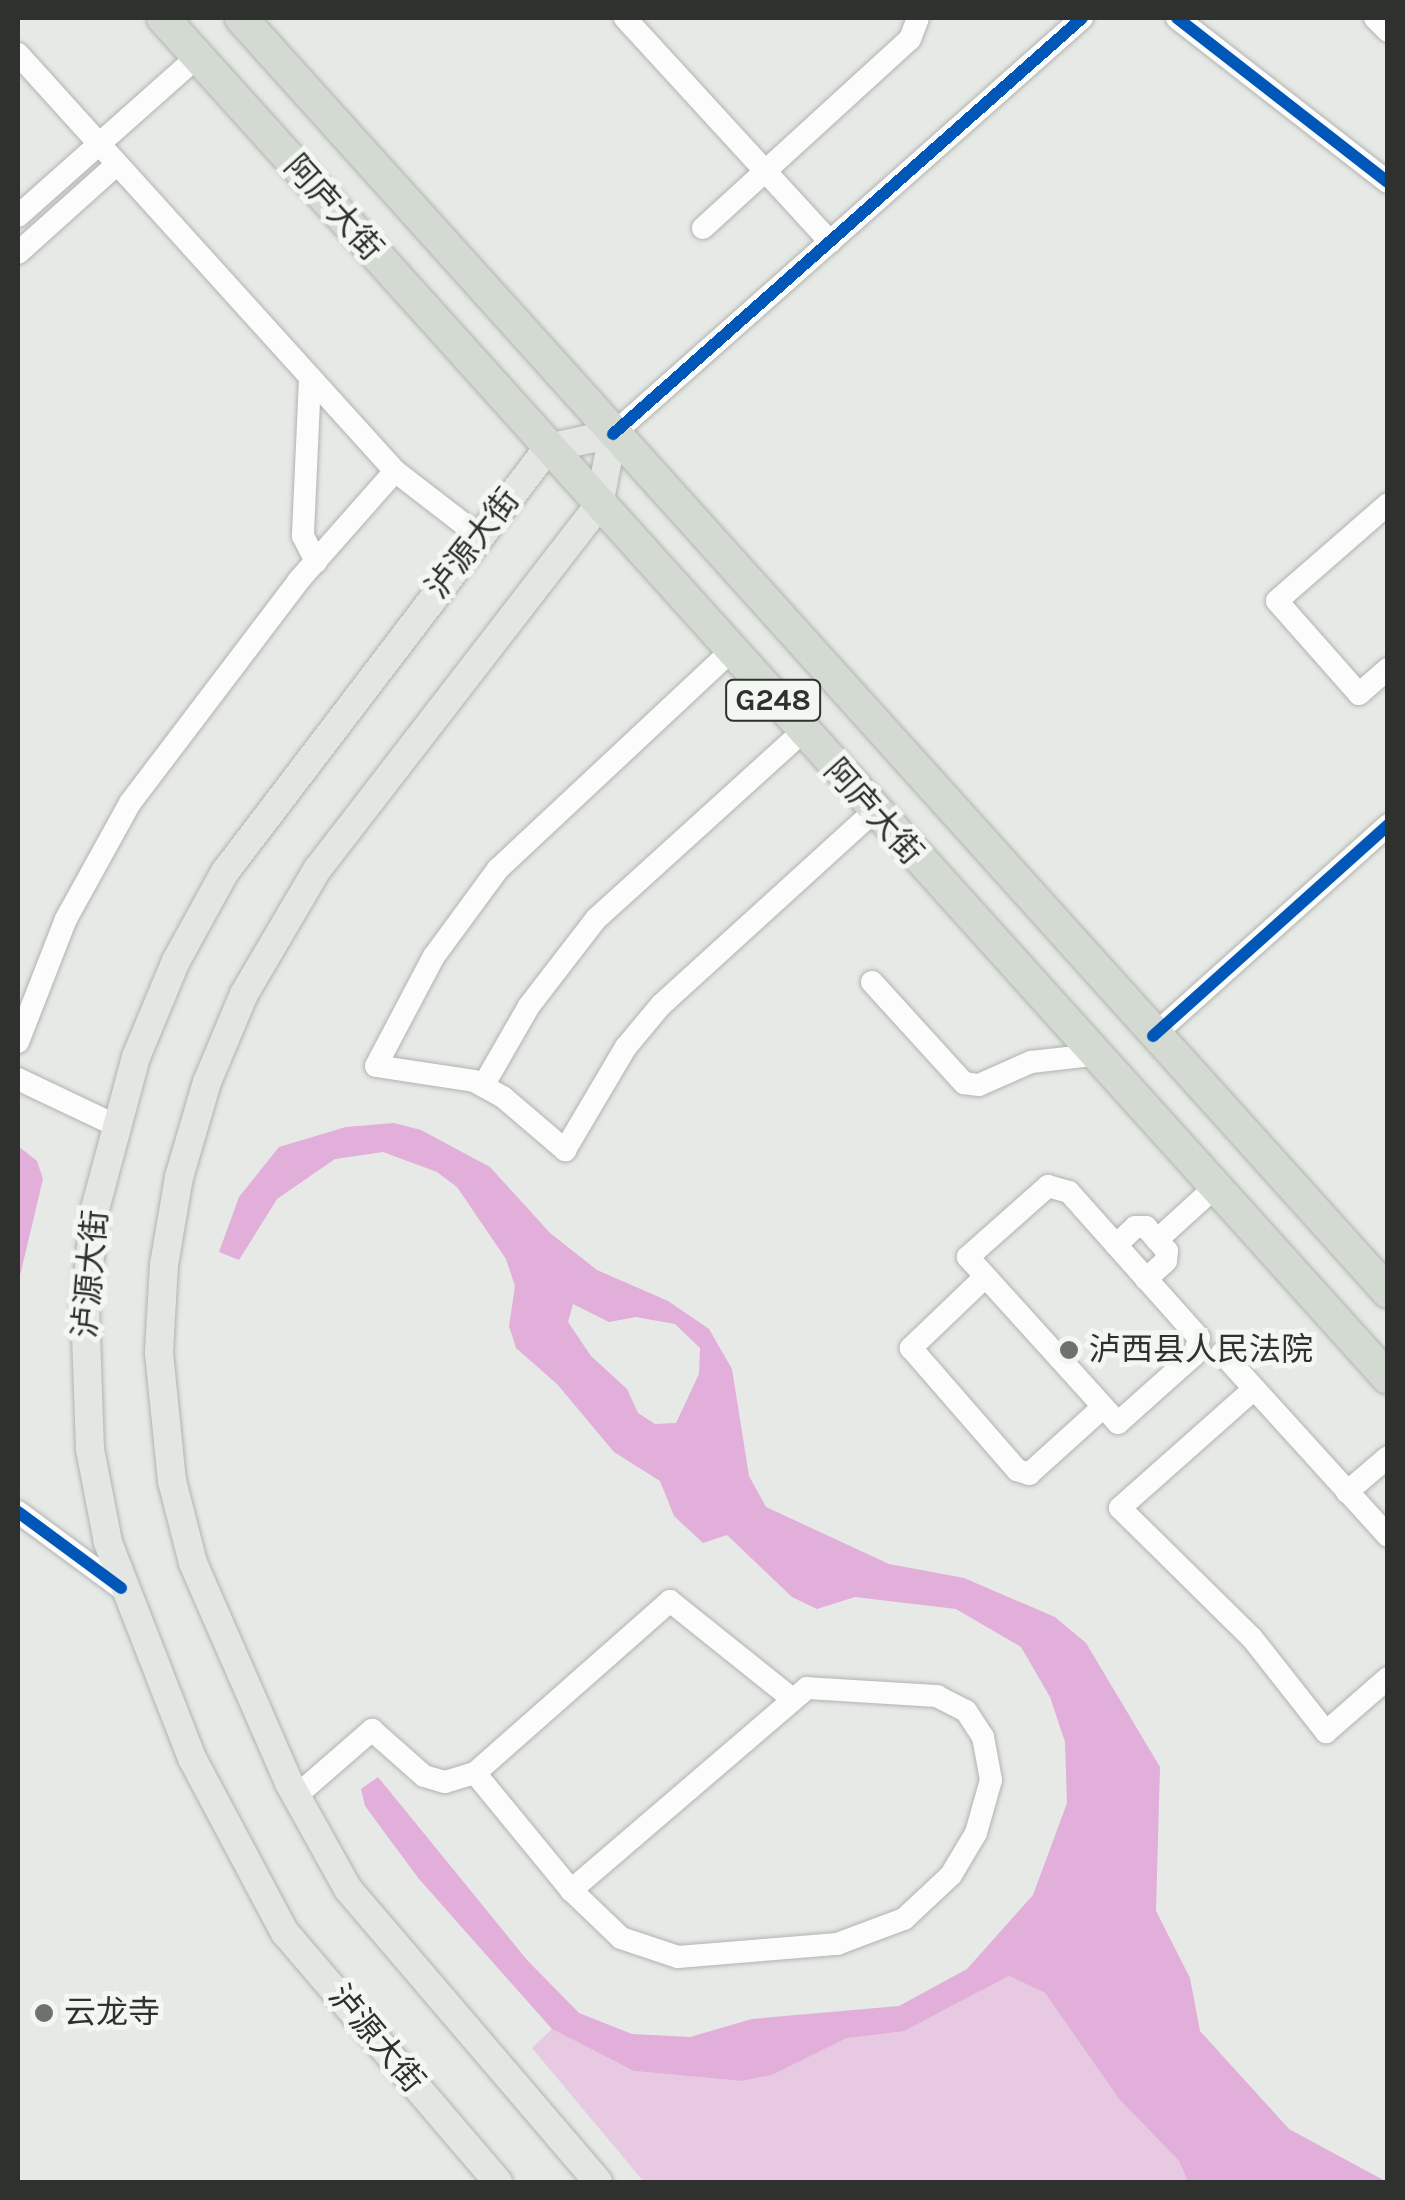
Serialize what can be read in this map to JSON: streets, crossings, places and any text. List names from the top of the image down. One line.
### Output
{"streets":{"highway":["阿庐大街","G248"],"main road":["泸源大街"]},"crossings":[["阿庐大街","泸源大街"]],"places":["泸西县人民法院","云龙寺"]}
